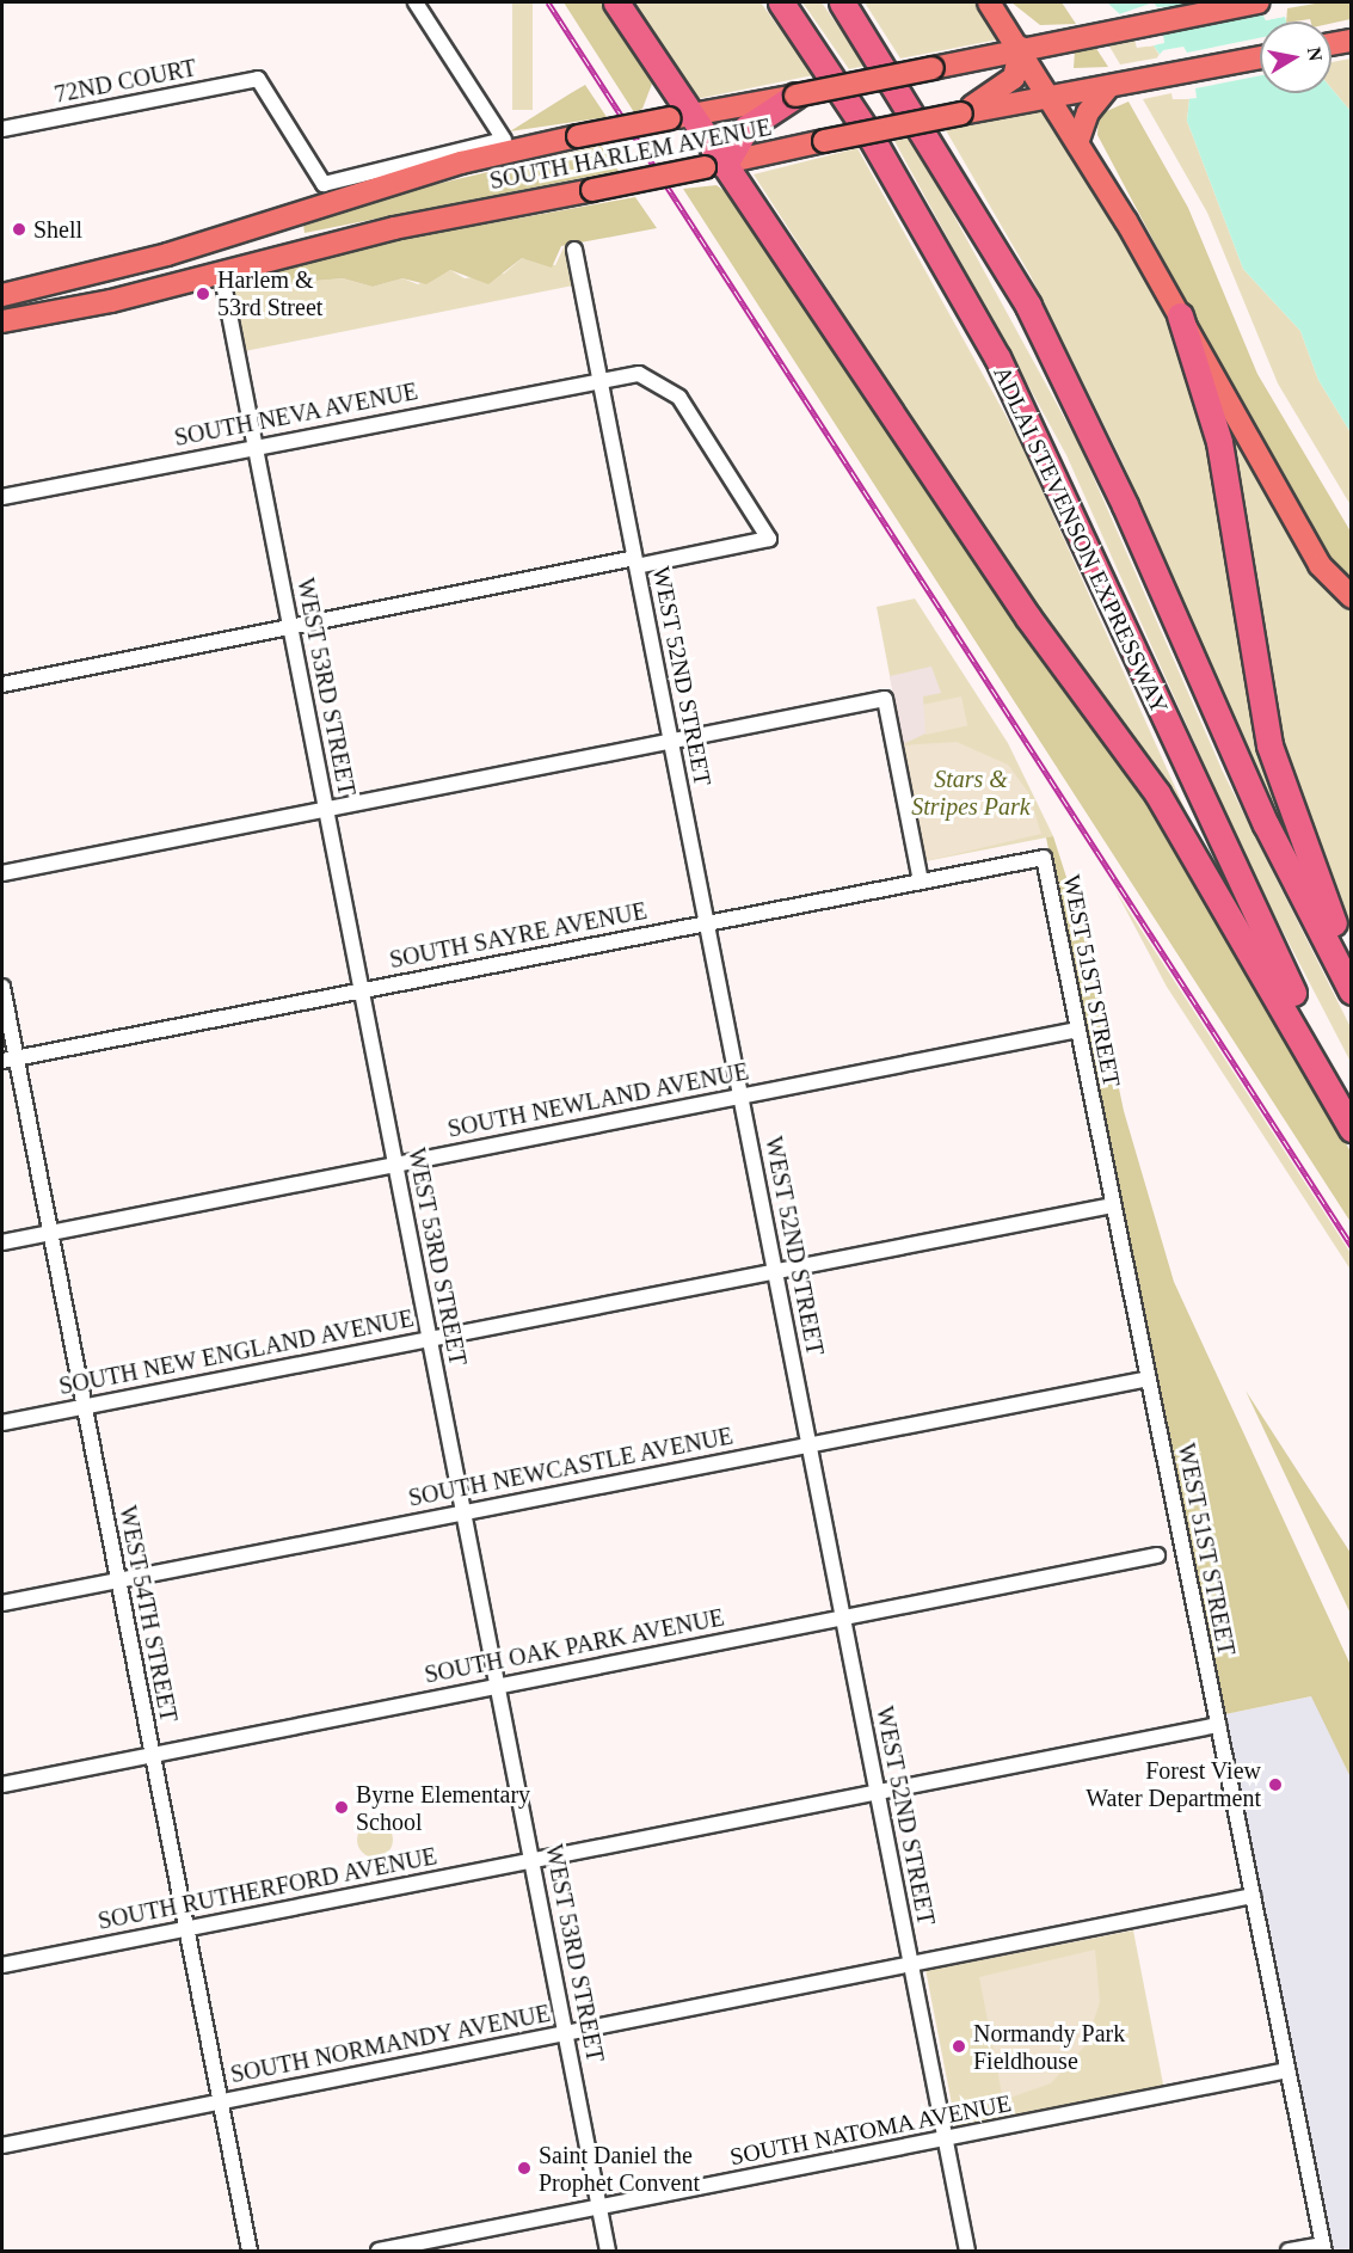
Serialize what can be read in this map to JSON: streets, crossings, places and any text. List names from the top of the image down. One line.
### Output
{"streets":{"highway":["ADLAI STEVENSON EXPRESSWAY"],"main road":["SOUTH HARLEM AVENUE"],"street":["72ND COURT","SOUTH NEVA AVENUE","WEST 52ND STREET","WEST 53RD STREET","SOUTH SAYRE AVENUE","WEST 51ST STREET","SOUTH NEWLAND AVENUE","SOUTH NEW ENGLAND AVENUE","SOUTH NEWCASTLE AVENUE","WEST 54TH STREET","SOUTH OAK PARK AVENUE","SOUTH RUTHERFORD AVENUE","SOUTH NORMANDY AVENUE","SOUTH NATOMA AVENUE"]},"crossings":[["SOUTH HARLEM AVENUE","WEST 53RD STREET"],["SOUTH NEVA AVENUE","WEST 52ND STREET"],["SOUTH NEVA AVENUE","WEST 53RD STREET"],["WEST 52ND STREET","SOUTH SAYRE AVENUE"],["WEST 52ND STREET","SOUTH NEWLAND AVENUE"],["WEST 52ND STREET","SOUTH NEW ENGLAND AVENUE"],["WEST 52ND STREET","SOUTH NEWCASTLE AVENUE"],["WEST 52ND STREET","SOUTH OAK PARK AVENUE"],["WEST 52ND STREET","SOUTH RUTHERFORD AVENUE"],["WEST 52ND STREET","SOUTH NORMANDY AVENUE"],["WEST 52ND STREET","SOUTH NATOMA AVENUE"],["WEST 53RD STREET","SOUTH SAYRE AVENUE"],["WEST 53RD STREET","SOUTH NEWLAND AVENUE"],["WEST 53RD STREET","SOUTH NEW ENGLAND AVENUE"],["WEST 53RD STREET","SOUTH NEWCASTLE AVENUE"],["WEST 53RD STREET","SOUTH OAK PARK AVENUE"],["WEST 53RD STREET","SOUTH RUTHERFORD AVENUE"],["WEST 53RD STREET","SOUTH NORMANDY AVENUE"],["WEST 53RD STREET","SOUTH NATOMA AVENUE"],["SOUTH SAYRE AVENUE","WEST 51ST STREET"],["SOUTH SAYRE AVENUE","WEST 54TH STREET"],["WEST 51ST STREET","SOUTH NEWLAND AVENUE"],["WEST 51ST STREET","SOUTH NEW ENGLAND AVENUE"],["WEST 51ST STREET","SOUTH NEWCASTLE AVENUE"],["WEST 51ST STREET","SOUTH RUTHERFORD AVENUE"],["WEST 51ST STREET","SOUTH NORMANDY AVENUE"],["WEST 51ST STREET","SOUTH NATOMA AVENUE"],["SOUTH NEWLAND AVENUE","WEST 54TH STREET"],["SOUTH NEW ENGLAND AVENUE","WEST 54TH STREET"],["SOUTH NEWCASTLE AVENUE","WEST 54TH STREET"],["WEST 54TH STREET","SOUTH OAK PARK AVENUE"],["WEST 54TH STREET","SOUTH RUTHERFORD AVENUE"],["WEST 54TH STREET","SOUTH NORMANDY AVENUE"]],"parks":["Stars & Stripes Park"],"places":["Shell","Harlem & 53rd Street","Forest View Water Department","Byrne Elementary School","Normandy Park Fieldhouse","Saint Daniel the Prophet Convent"],"north":"right"}
